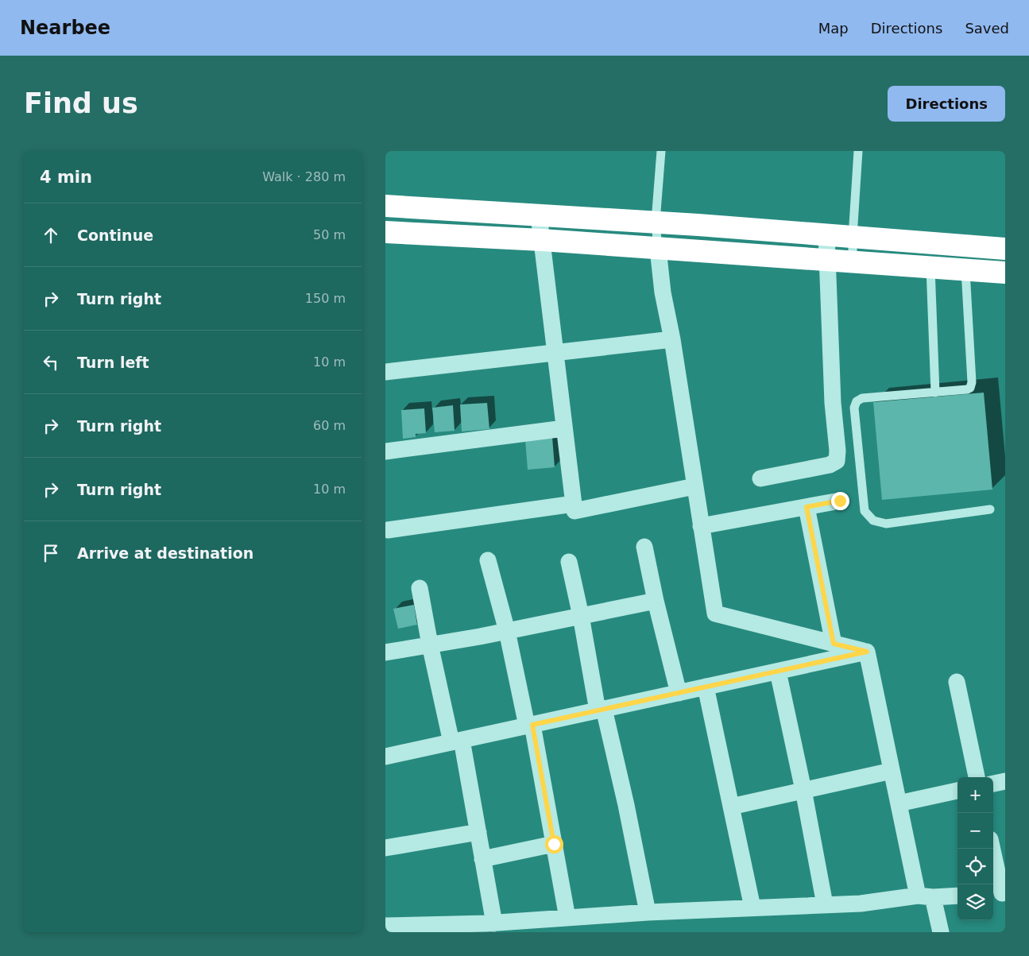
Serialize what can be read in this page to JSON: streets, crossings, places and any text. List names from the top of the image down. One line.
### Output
{"page":{"header":"Nearbee","nav":["Map","Directions","Saved"],"buttons":"Directions","title":"Find us","heading":["4 min","Walk · 280 m"],"list":[["Continue","50 m"],["Turn right","150 m"],["Turn left","10 m"],["Turn right","60 m"],["Turn right","10 m"],"Arrive at destination"],"map_buttons":["+","−"]}}
